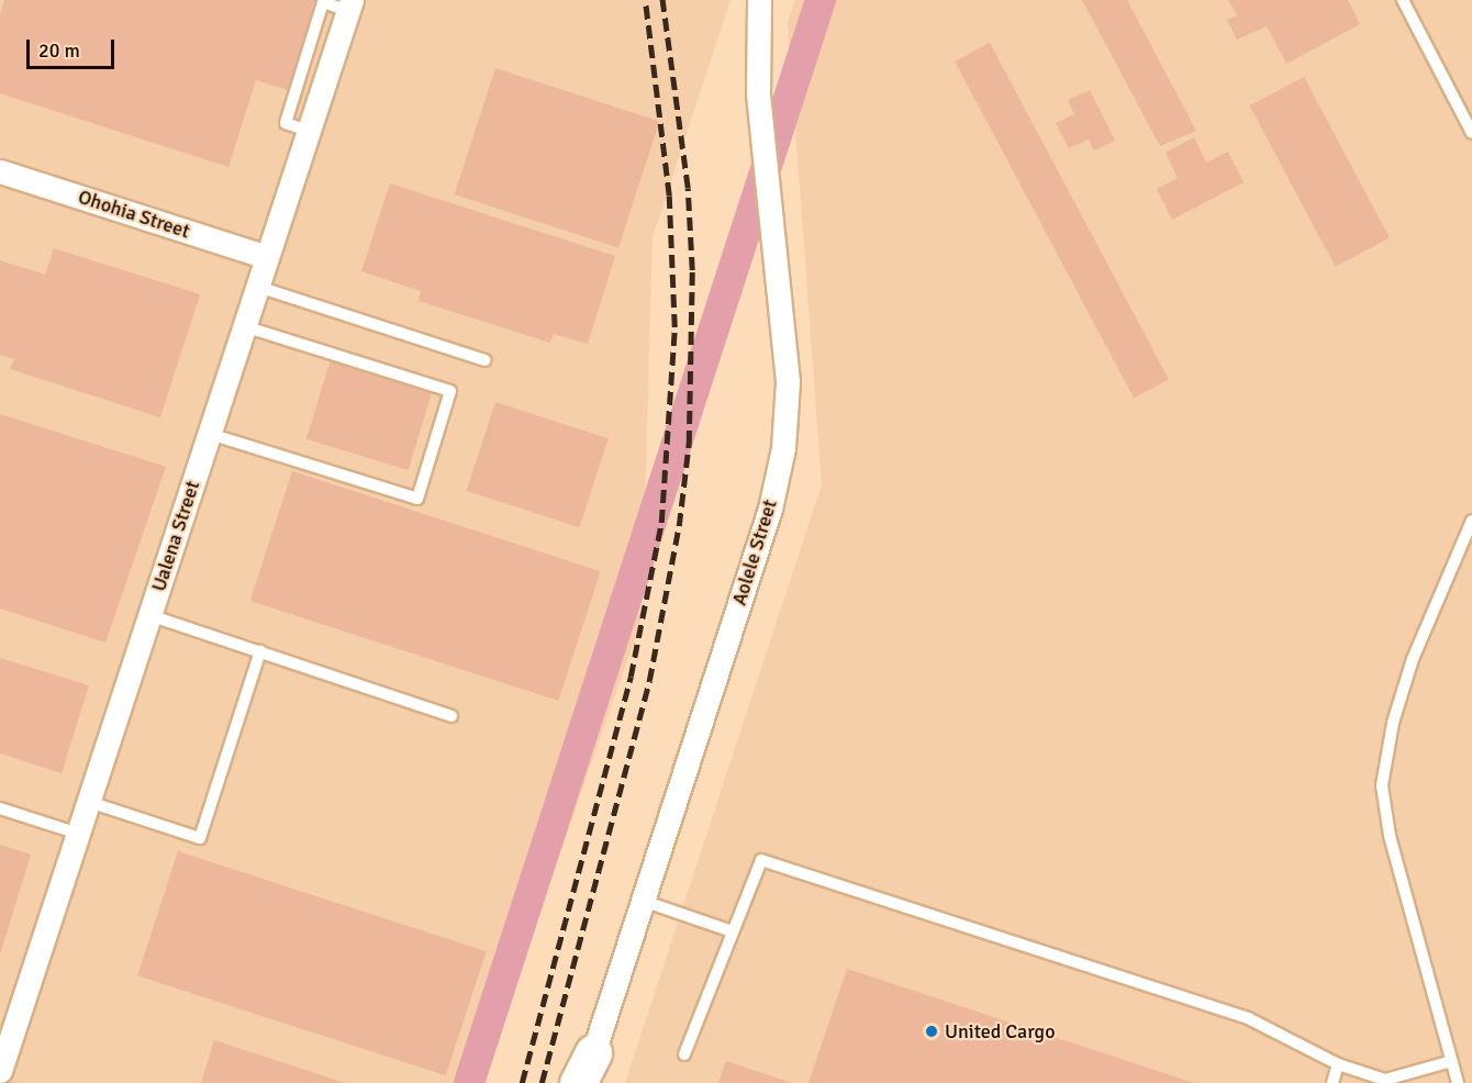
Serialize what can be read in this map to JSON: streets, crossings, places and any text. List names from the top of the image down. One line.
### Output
{"streets":{"street":["Ohohia Street","Ualena Street","Aolele Street"]},"crossings":[["Ohohia Street","Ualena Street"]],"places":["United Cargo"],"scale_bar":"20 m"}
